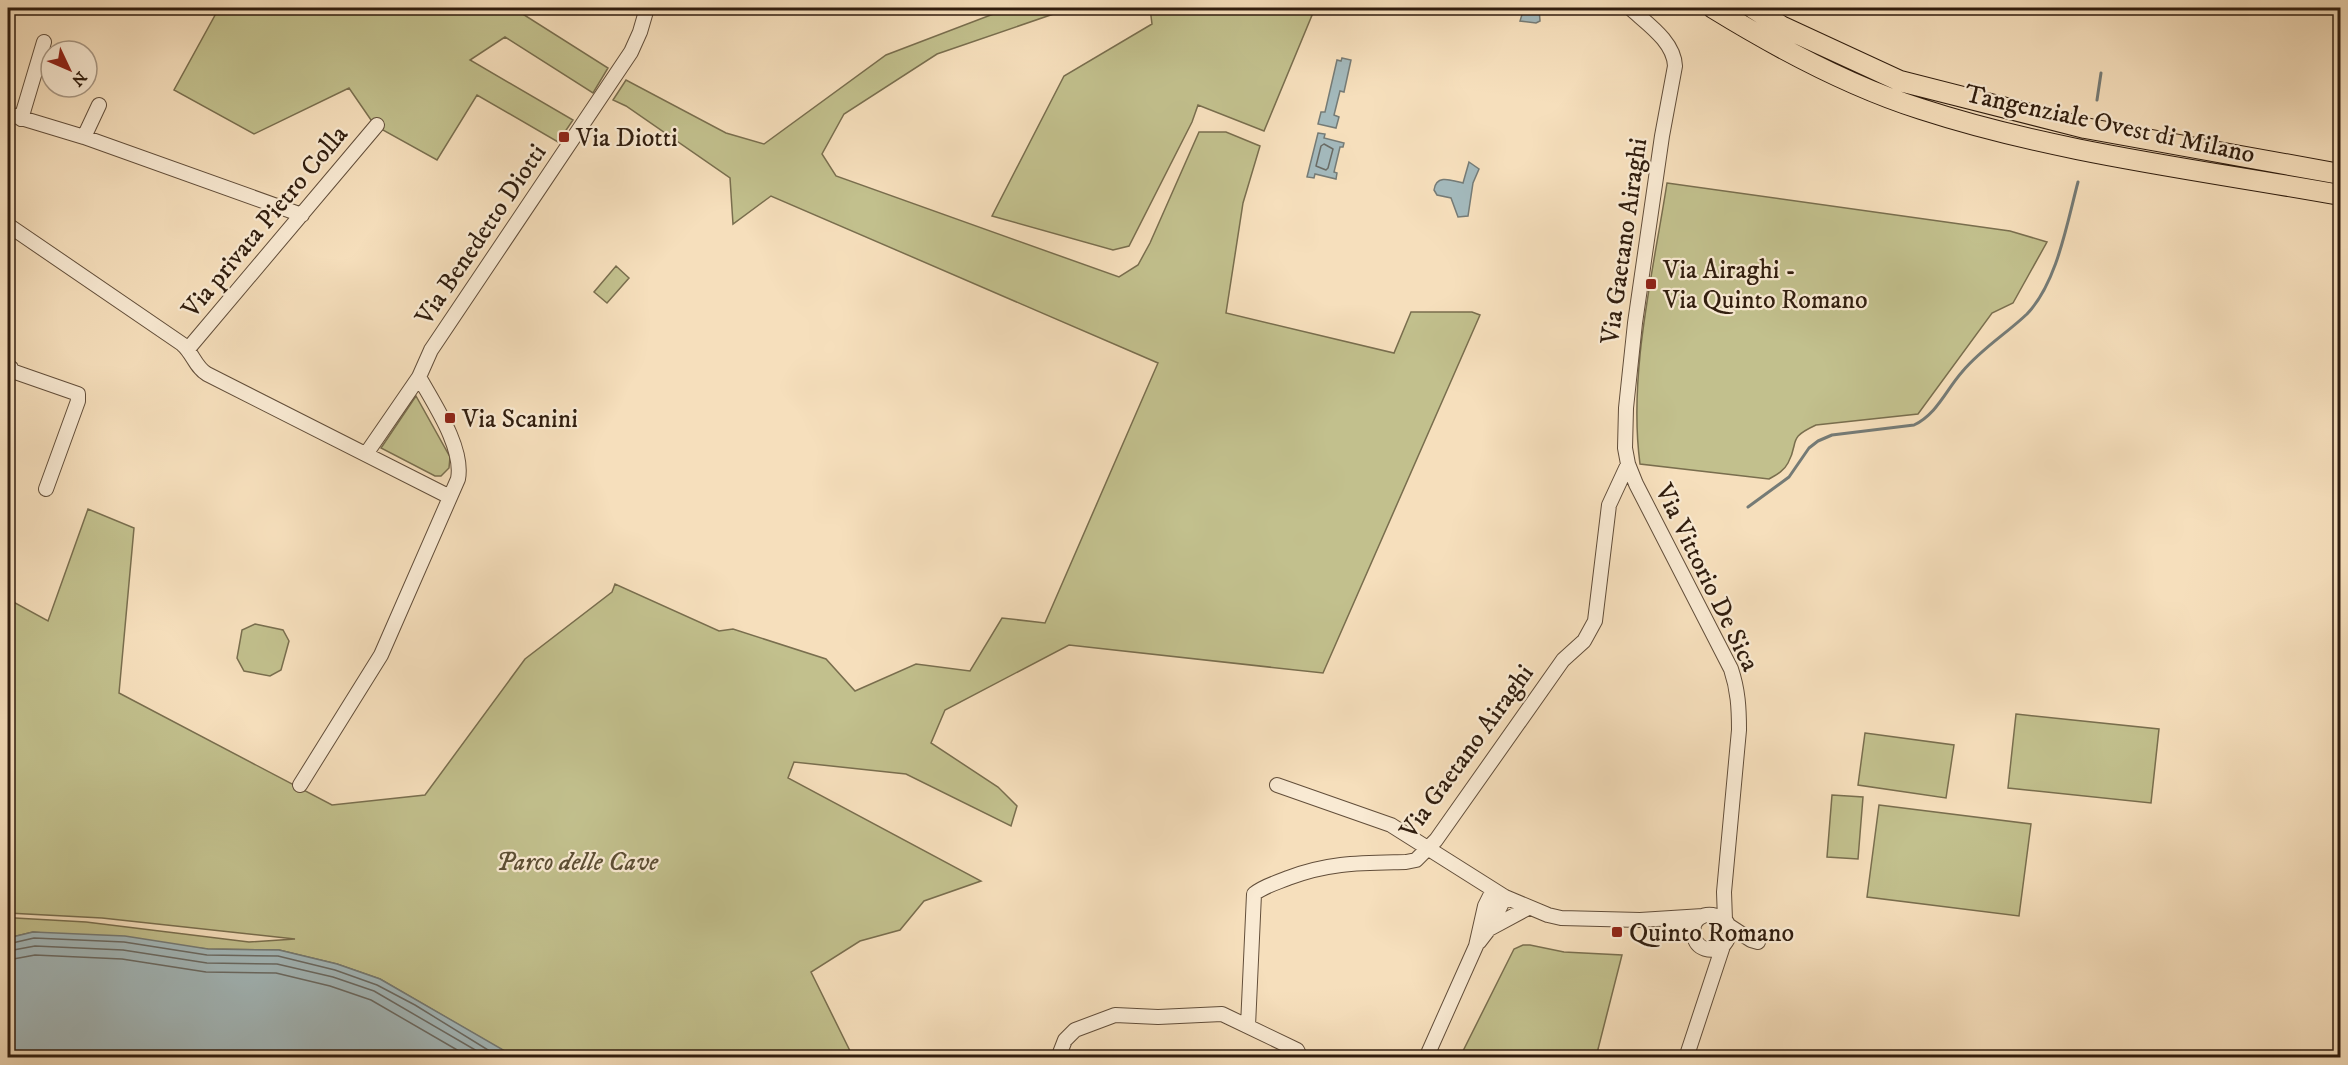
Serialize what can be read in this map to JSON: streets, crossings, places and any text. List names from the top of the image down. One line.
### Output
{"streets":{"highway":["Tangenziale Ovest di Milano"],"street":["Via privata Pietro Colla","Via Benedetto Diotti","Via Gaetano Airaghi","Via Vittorio De Sica"]},"crossings":[["Via Gaetano Airaghi","Via Vittorio De Sica"]],"parks":["Parco delle Cave"],"places":{"transit":["Via Diotti","Via Airaghi - Via Quinto Romano","Via Scanini","Quinto Romano"]},"north":"bottom right"}
